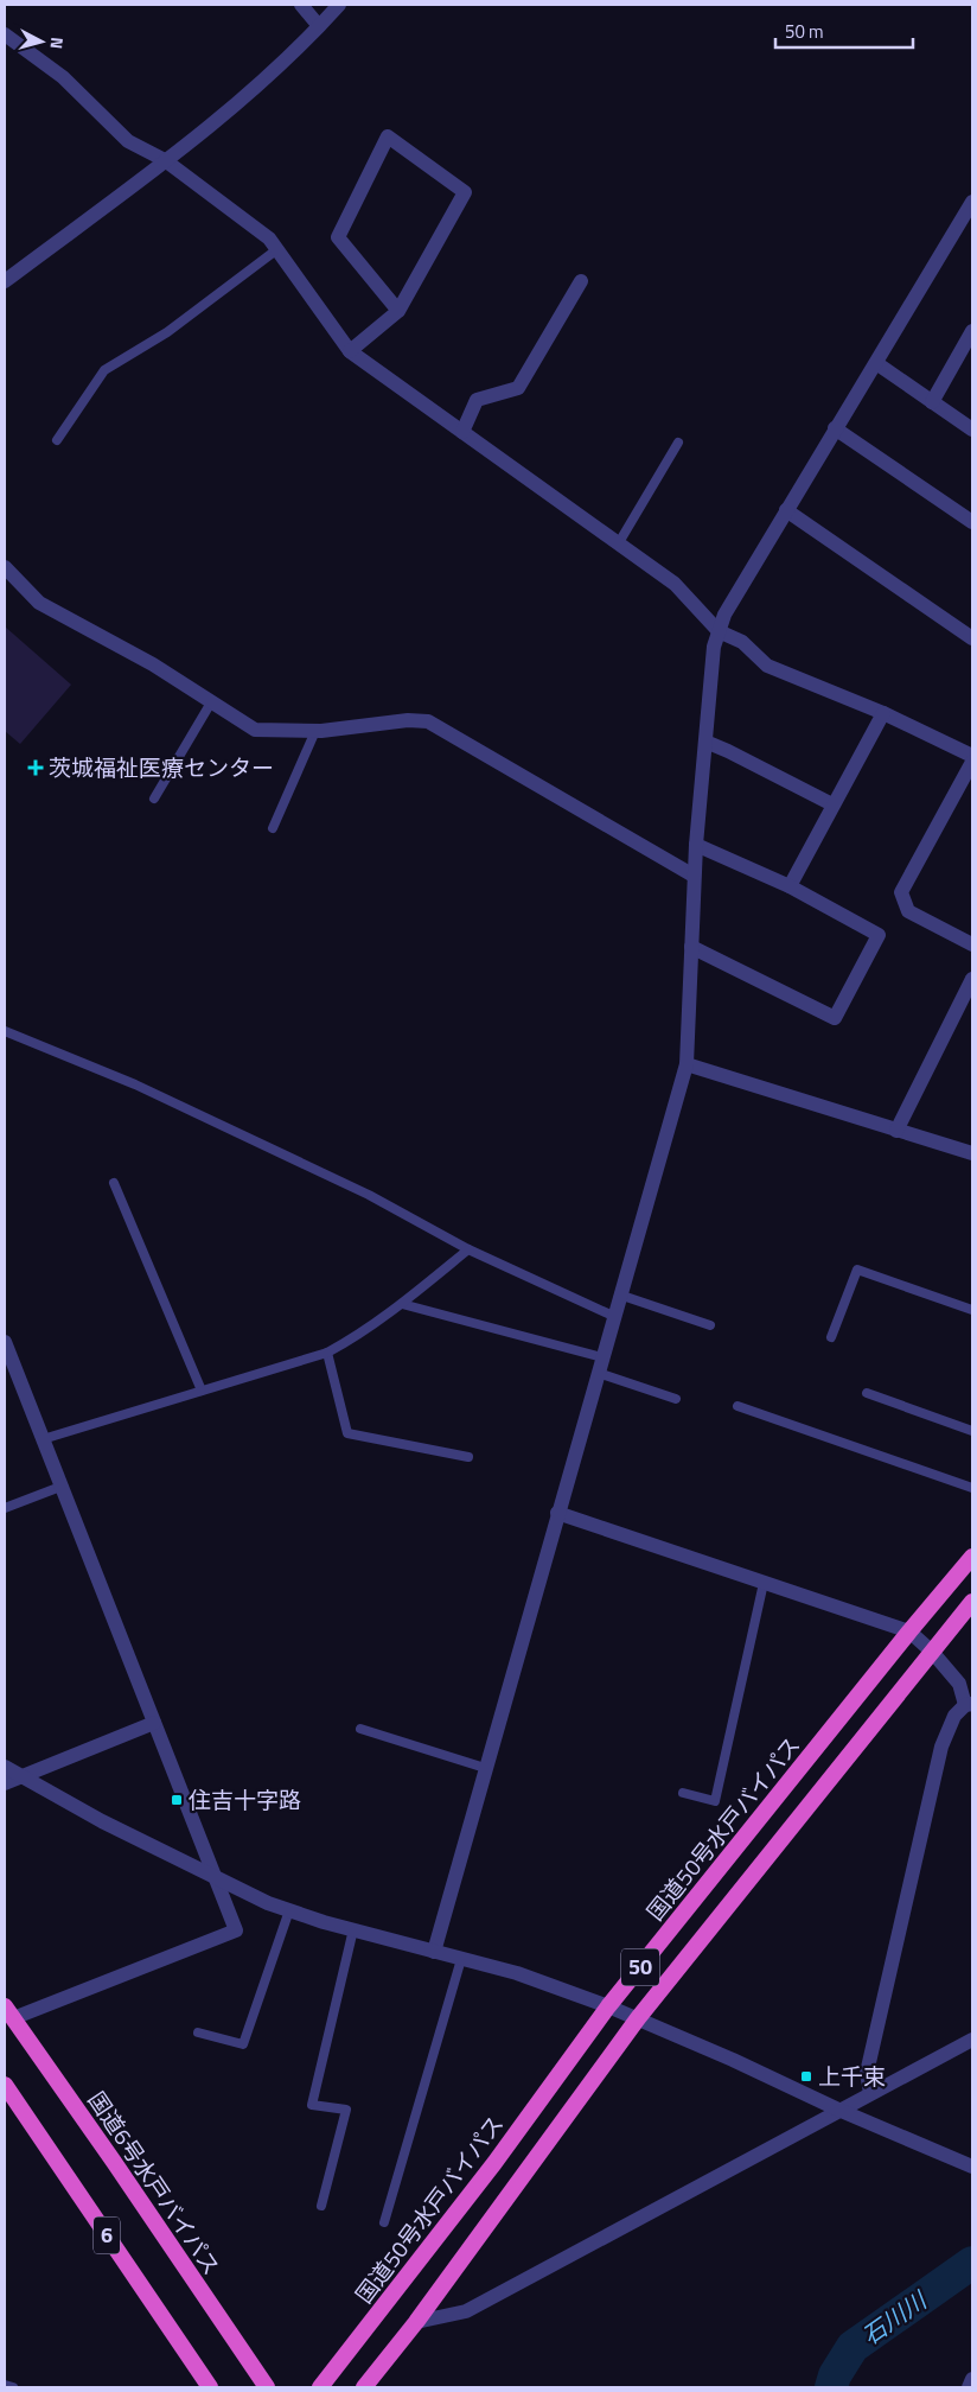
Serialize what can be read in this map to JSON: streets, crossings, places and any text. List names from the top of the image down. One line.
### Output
{"streets":{"highway":["国道50号水戸バイパス","50","国道6号水戸バイパス","6"]},"water":["石川川"],"places":{"health":["茨城福祉医療センター"],"transit":["住吉十字路","上千束"]},"scale_bar":"50 m","north":"right"}
